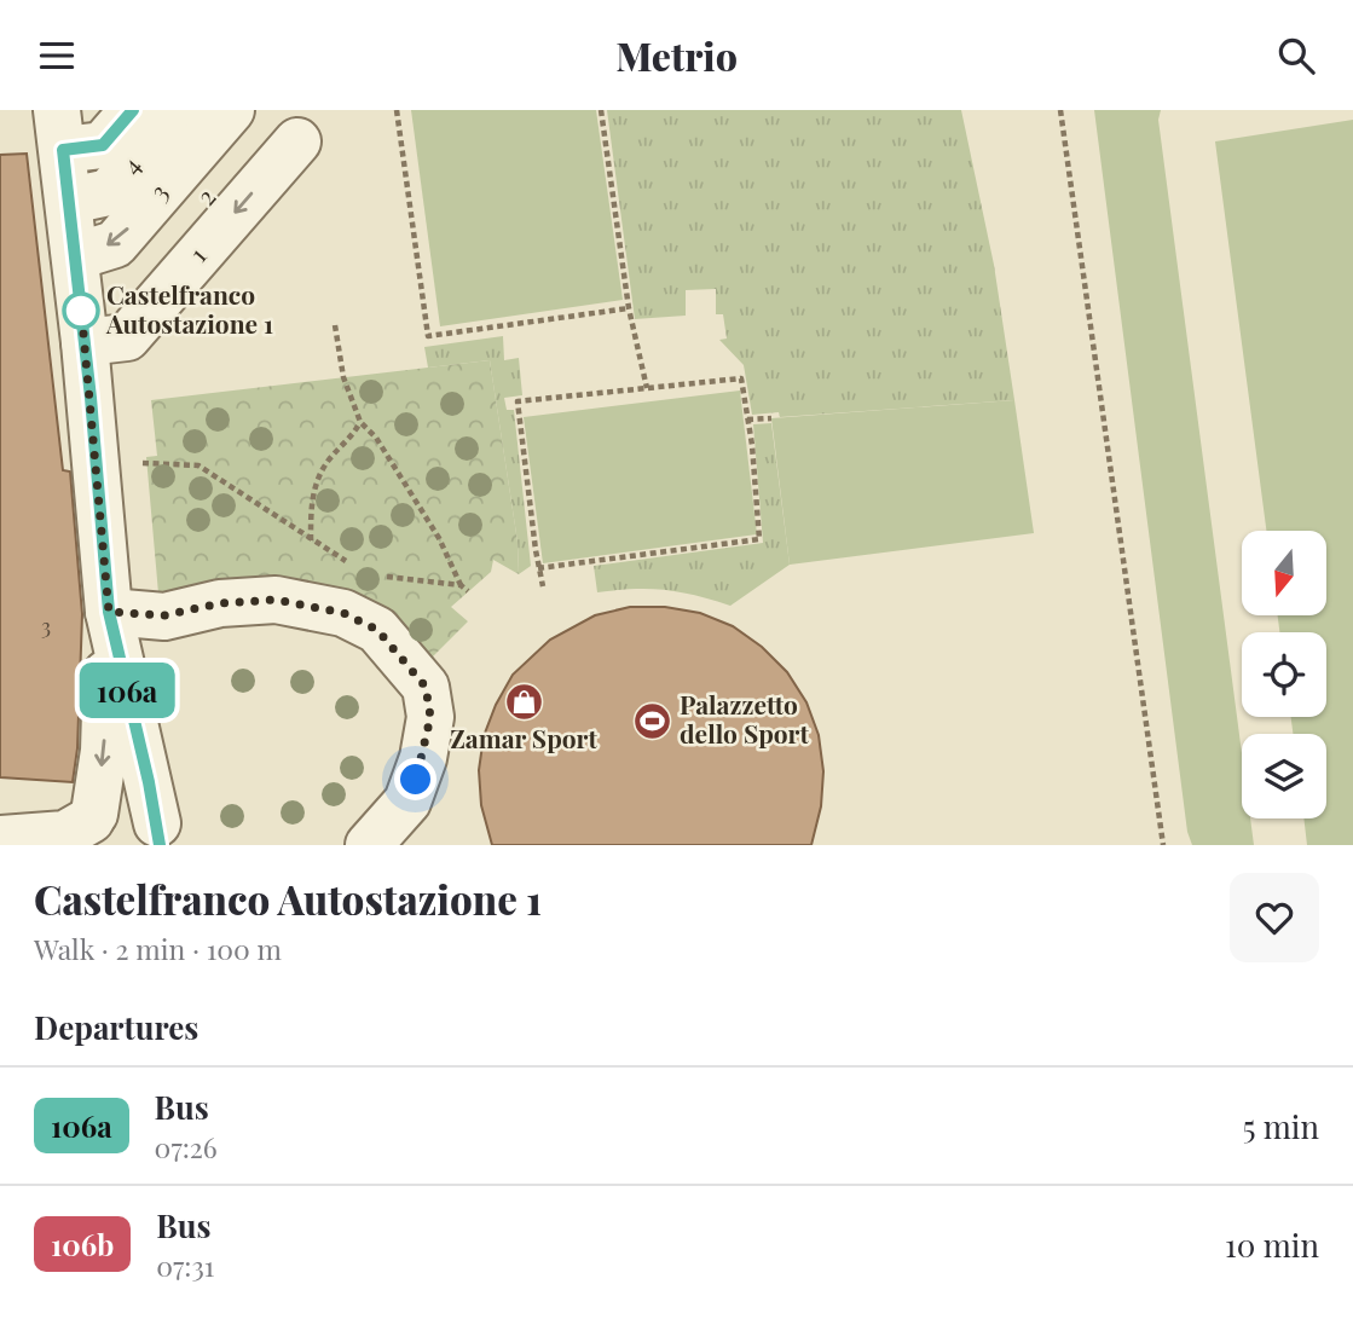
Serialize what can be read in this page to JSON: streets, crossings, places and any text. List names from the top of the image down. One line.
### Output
{"streets":{"street":["4","3","2"]},"one_way":["3","2"],"places":{"other":["Castelfranco Autostazione 1"],"shop":["Zamar Sport"],"sports":["Palazzetto dello Sport"]},"lines":["bus line 106a"],"house_numbers":["3"],"north":"bottom","page":{"header":"Metrio","on_map":"106a","heading":[["Castelfranco Autostazione 1","Walk · 2 min · 100 m"],"Departures"],"list":[{"mark":"106a","name":"Bus","note":"07:26","value":"5 min"},{"mark":"106b","name":"Bus","note":"07:31","value":"10 min"}]}}
